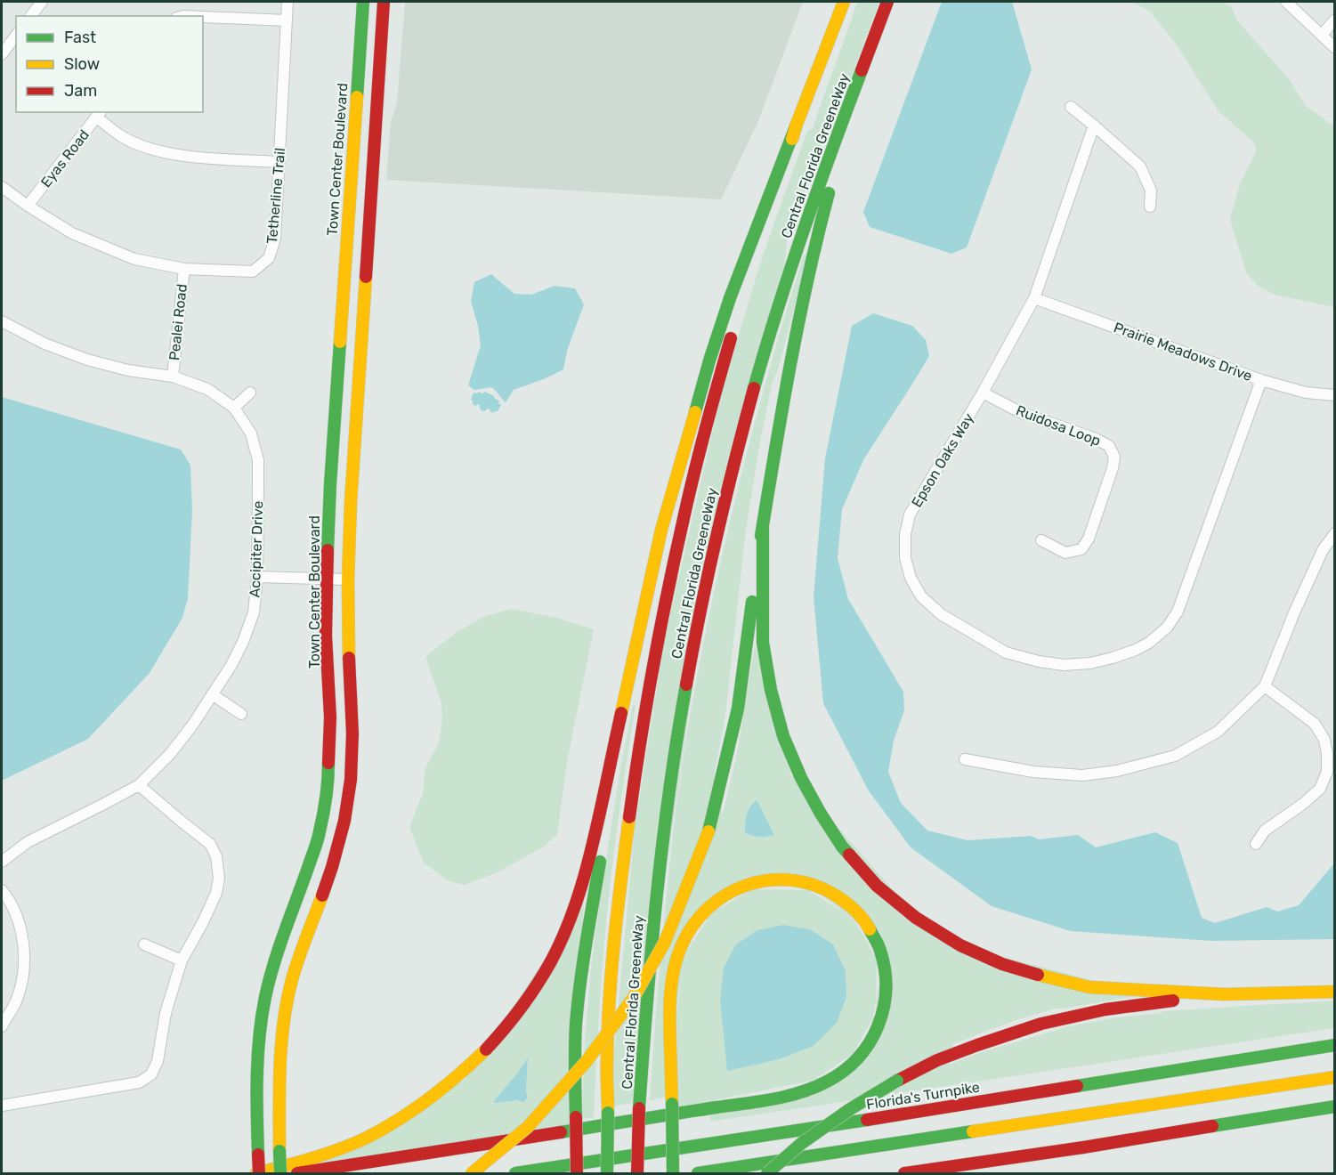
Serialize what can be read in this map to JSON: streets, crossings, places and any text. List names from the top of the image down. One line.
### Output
{"streets":{"main road":["Central Florida GreeneWay","Town Center Boulevard","Florida's Turnpike"],"street":["Eyas Road","Tetherline Trail","Pealei Road","Prairie Meadows Drive","Ruidosa Loop","Epson Oaks Way","Accipiter Drive"]},"crossings":[["Eyas Road","Tetherline Trail"],["Tetherline Trail","Pealei Road"],["Pealei Road","Accipiter Drive"],["Prairie Meadows Drive","Epson Oaks Way"],["Ruidosa Loop","Epson Oaks Way"]],"legend":["Fast","Slow","Jam"]}
